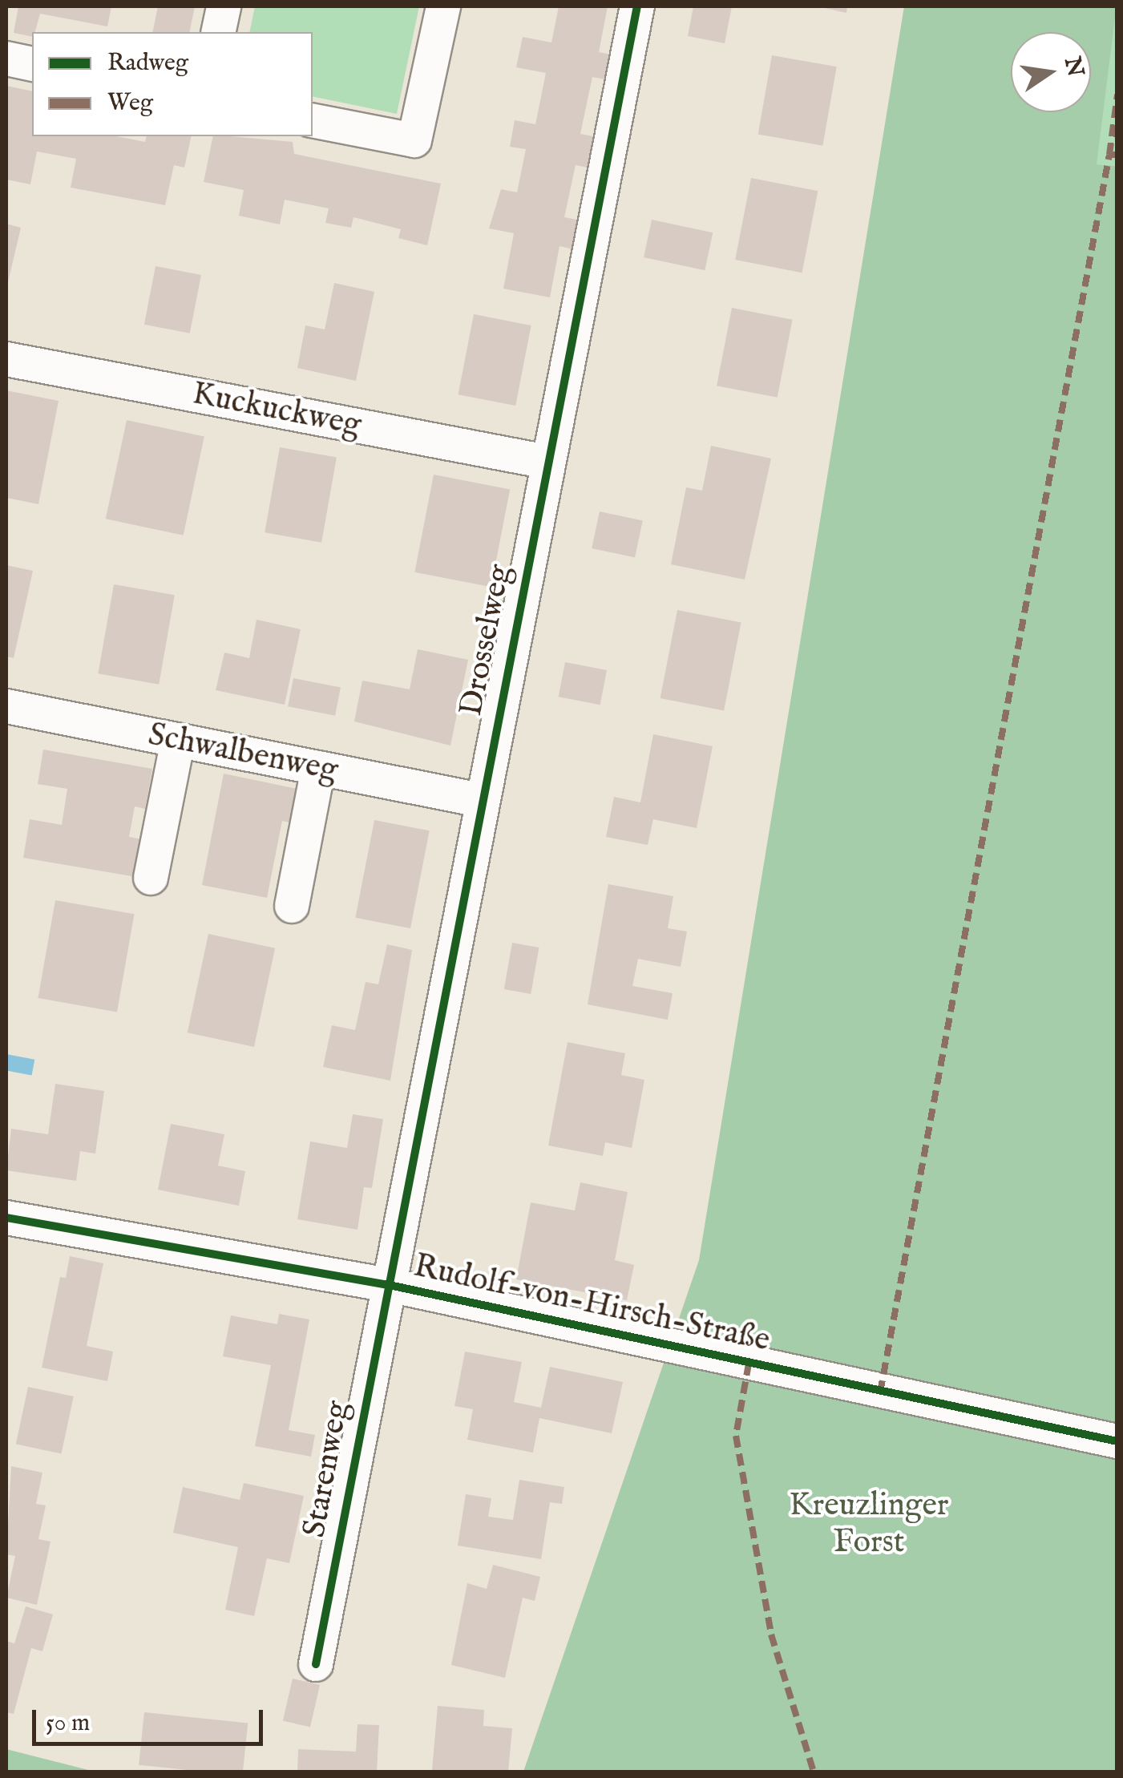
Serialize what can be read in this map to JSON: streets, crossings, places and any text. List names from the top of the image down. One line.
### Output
{"streets":{"street":["Kuckuckweg","Drosselweg","Schwalbenweg","Rudolf-von-Hirsch-Straße","Starenweg"]},"crossings":[["Kuckuckweg","Drosselweg"],["Drosselweg","Schwalbenweg"],["Drosselweg","Rudolf-von-Hirsch-Straße"],["Drosselweg","Starenweg"],["Rudolf-von-Hirsch-Straße","Starenweg"]],"parks":["Kreuzlinger Forst"],"legend":["Radweg","Weg"],"scale_bar":"50 m","north":"right"}
